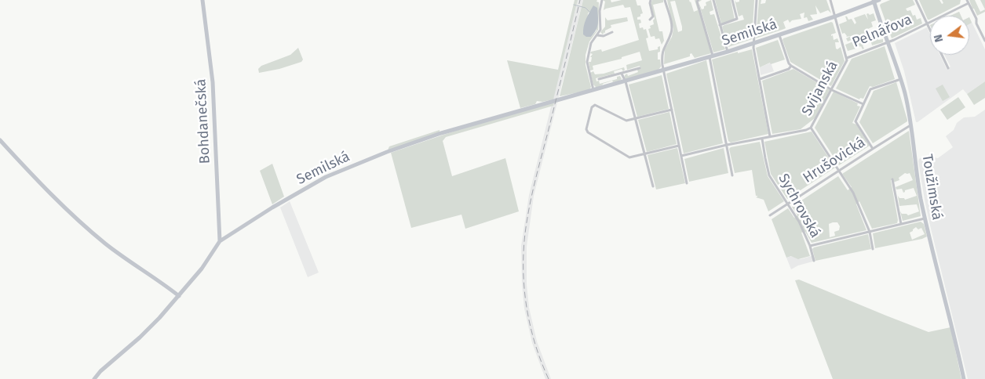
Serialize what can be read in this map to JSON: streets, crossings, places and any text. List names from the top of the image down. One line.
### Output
{"streets":{"street":["Pelnářova","Semilská","Svijanská","Bohdanečská","Hrušovická","Toužimská","Sychrovská"]},"crossings":[["Pelnářova","Svijanská"],["Pelnářova","Toužimská"],["Semilská","Svijanská"],["Semilská","Bohdanečská"],["Semilská","Toužimská"],["Svijanská","Sychrovská"],["Hrušovická","Toužimská"],["Hrušovická","Sychrovská"]],"north":"left"}
